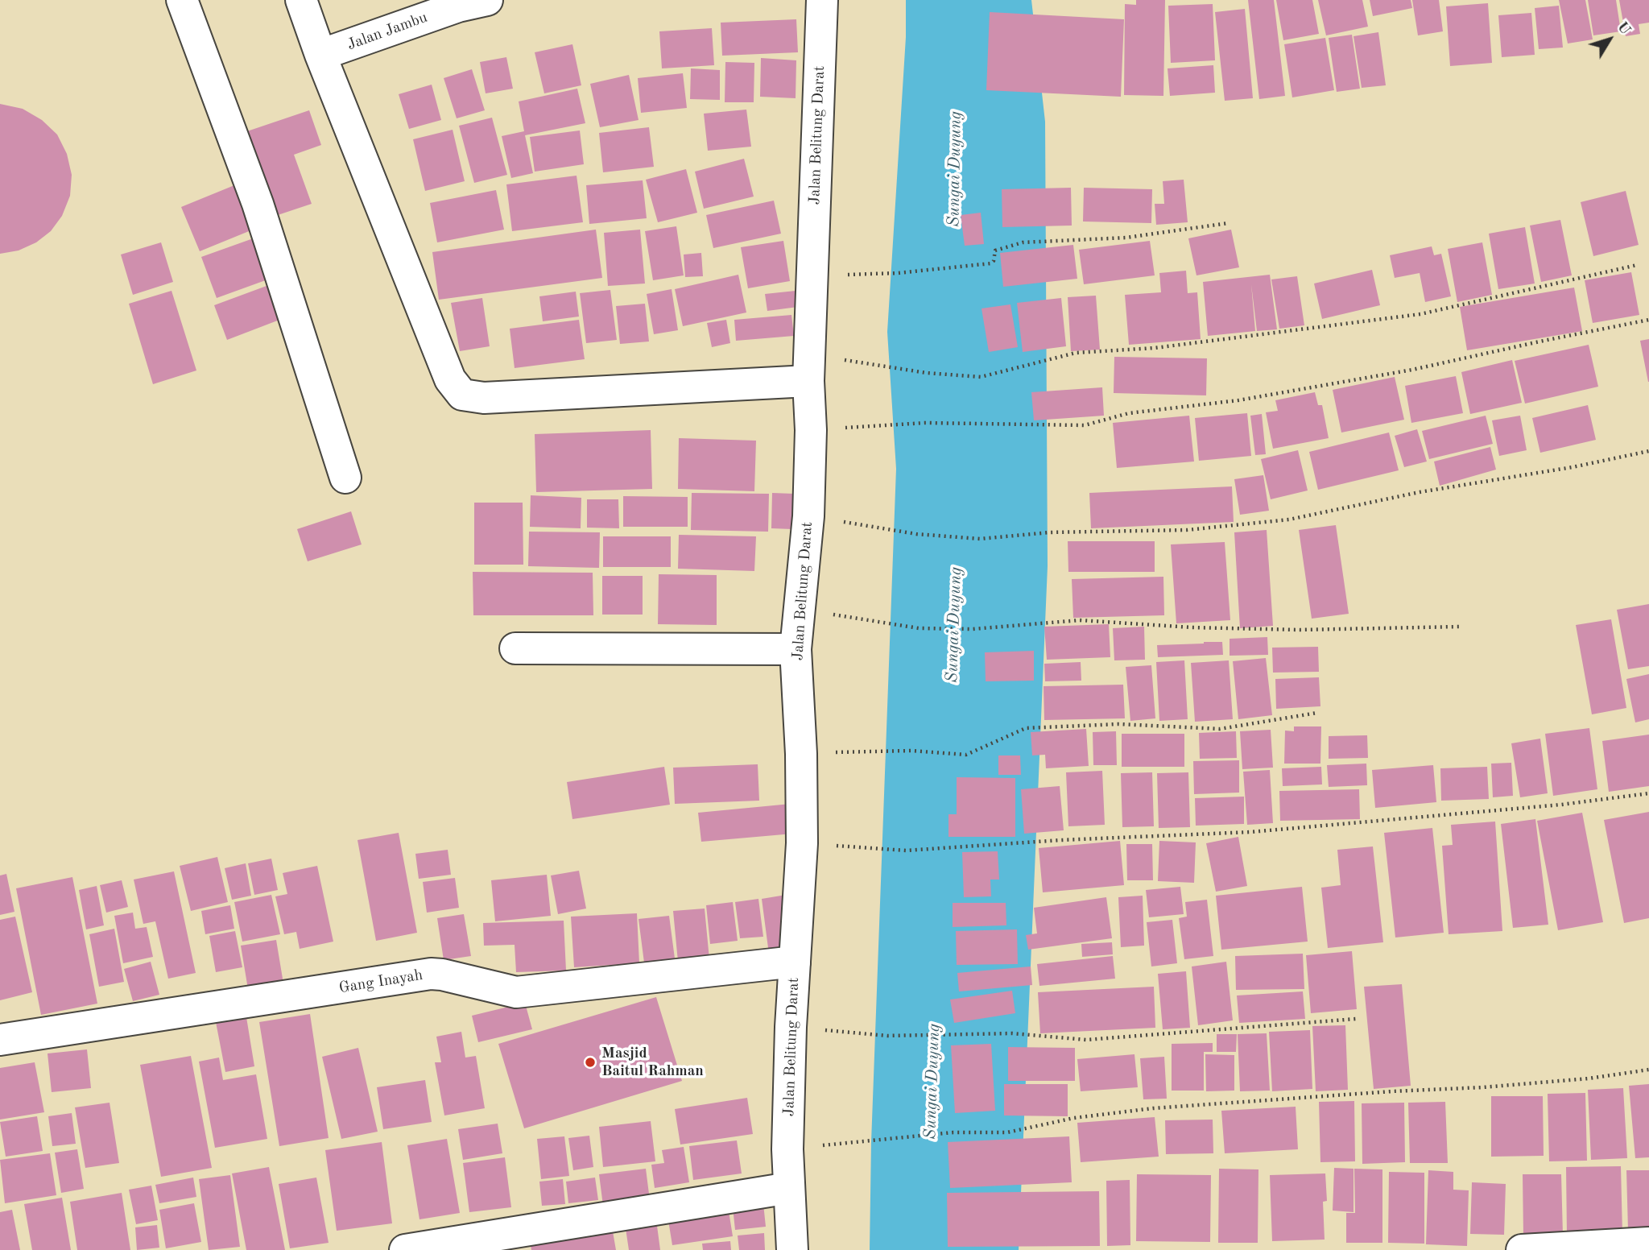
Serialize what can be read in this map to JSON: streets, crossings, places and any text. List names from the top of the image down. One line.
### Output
{"streets":{"street":["Jalan Jambu","Jalan Belitung Darat","Gang Inayah"]},"crossings":[["Jalan Belitung Darat","Gang Inayah"]],"water":["Sungai Duyung"],"places":["Masjid Baitul Rahman"],"north":"top right"}
